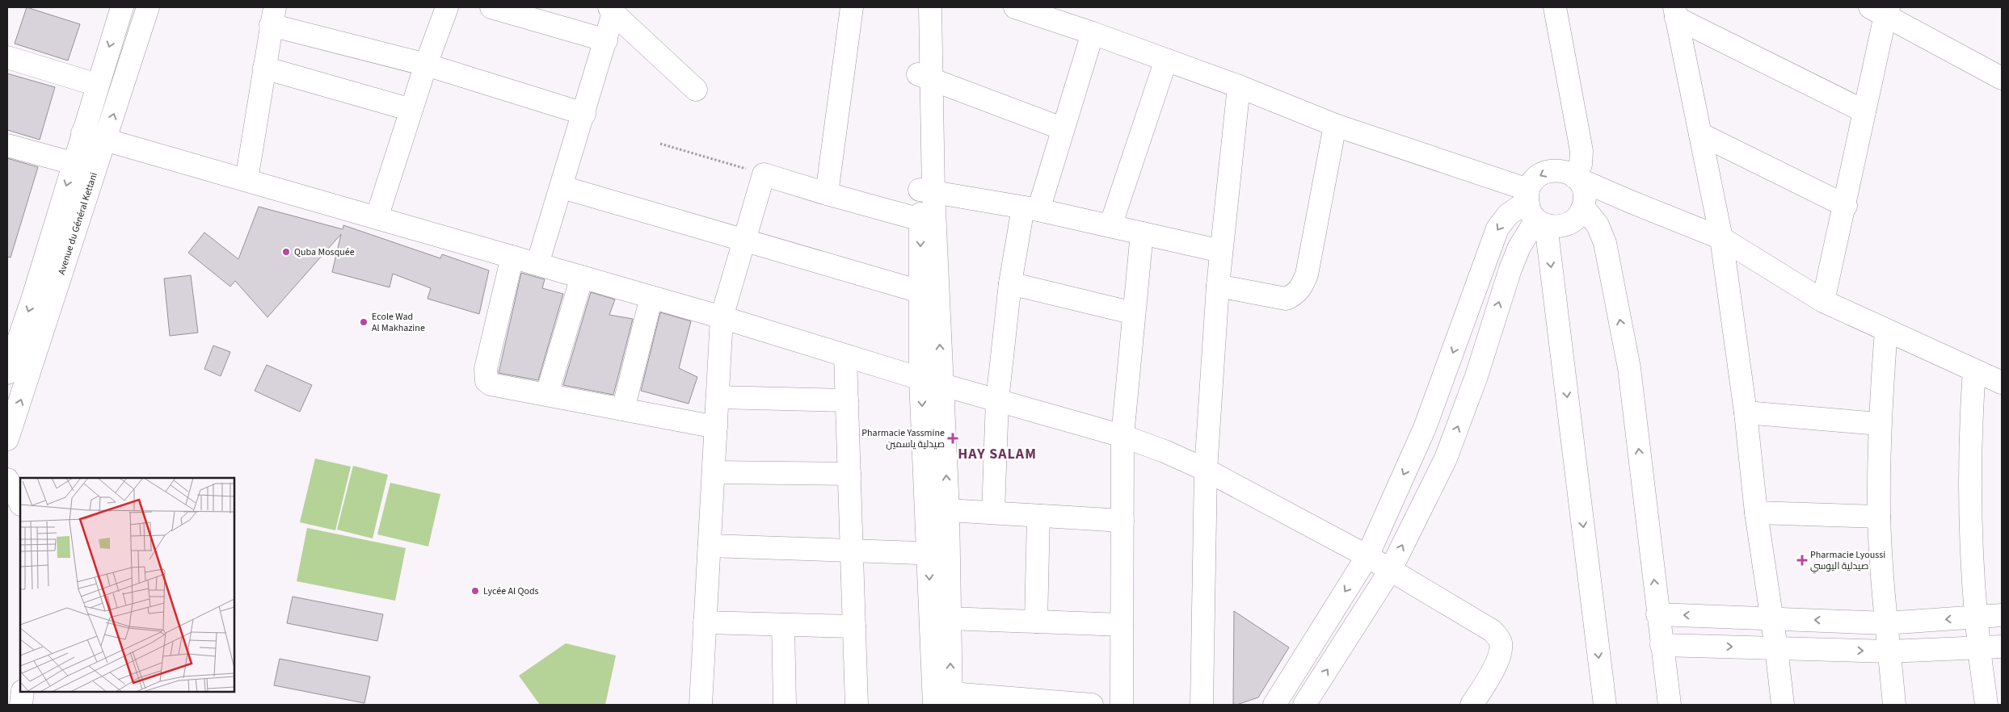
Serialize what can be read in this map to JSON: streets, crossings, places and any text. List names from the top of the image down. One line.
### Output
{"streets":{"street":["Avenue du Général Kettani"]},"districts":["HAY SALAM"],"places":{"other":["Quba Mosquée","Ecole Wad Al Makhazine","Lycée Al Qods"],"health":["Pharmacie Yassmine صيدلية ياسمين","Pharmacie Lyoussi صيدلية اليوسي"]}}
